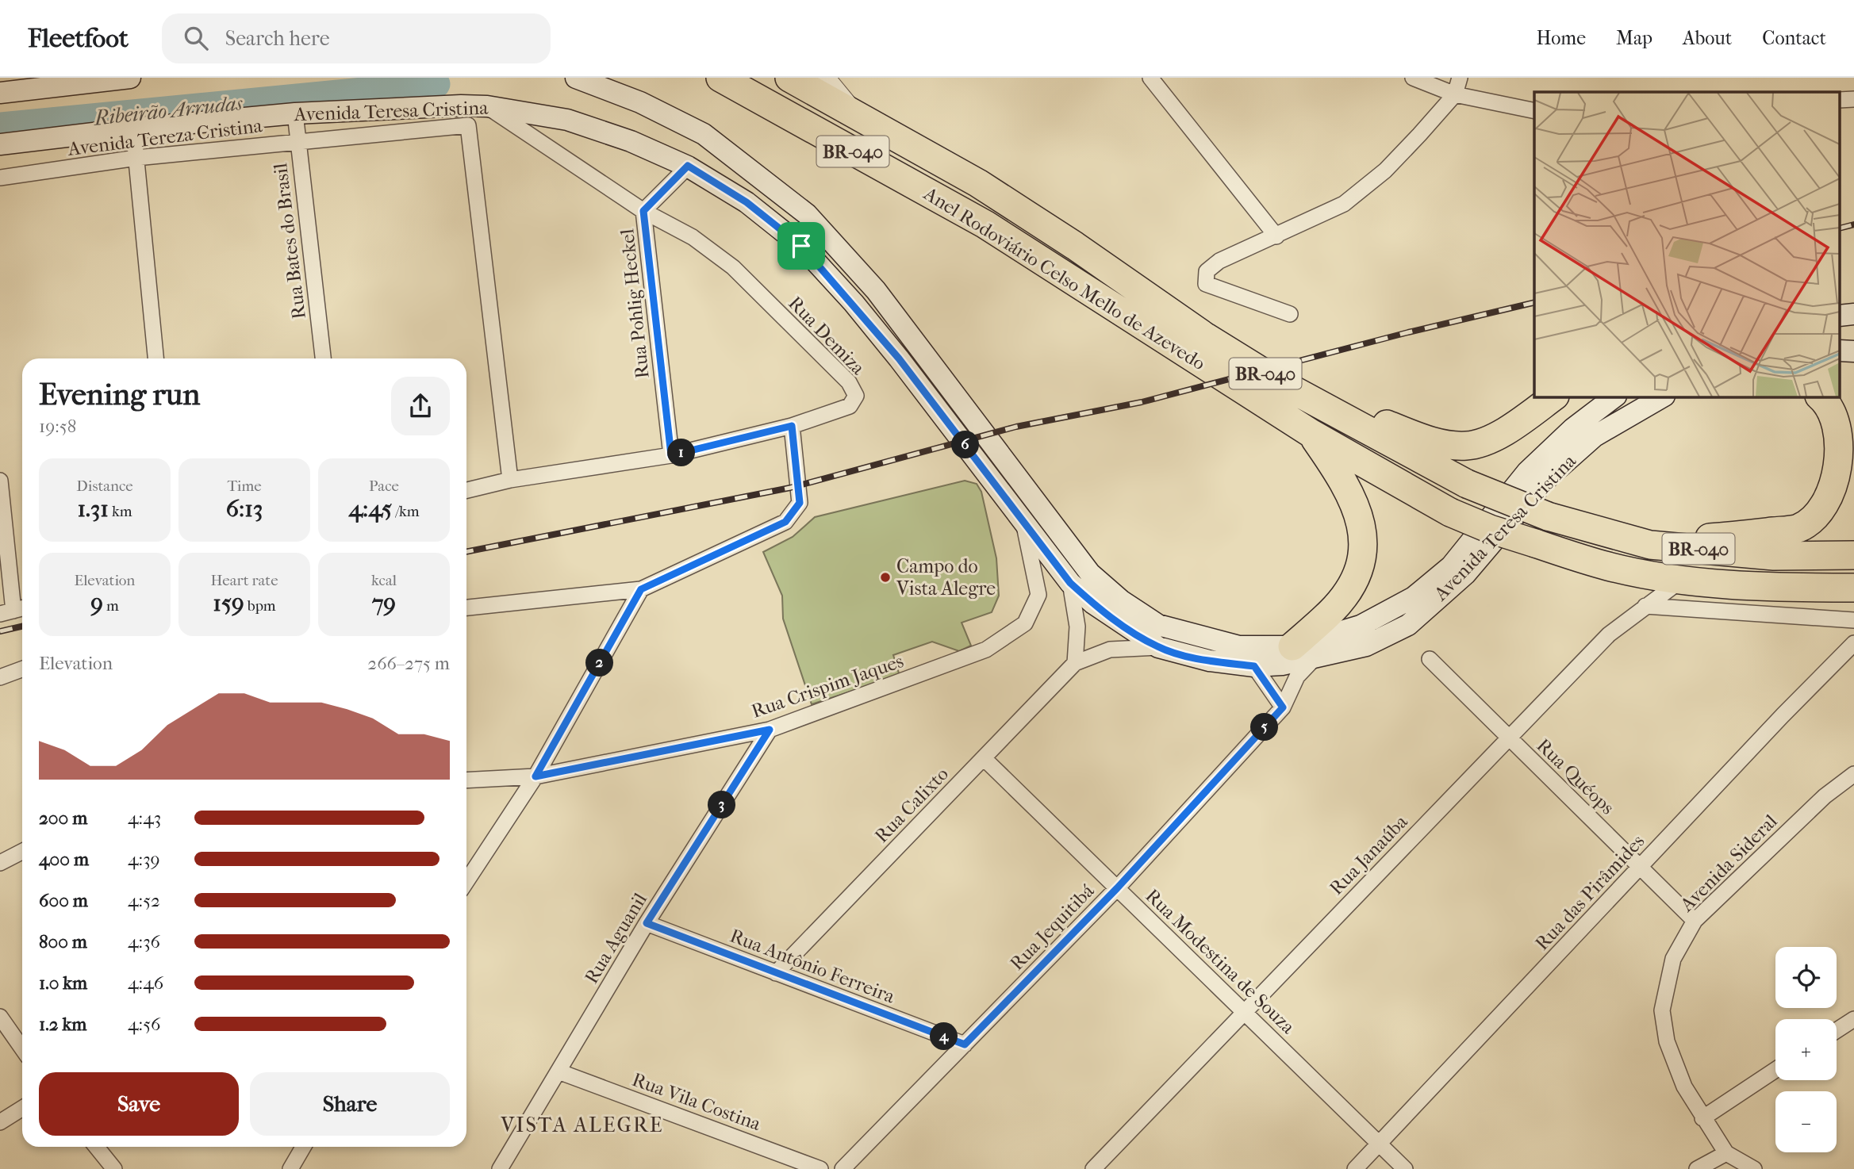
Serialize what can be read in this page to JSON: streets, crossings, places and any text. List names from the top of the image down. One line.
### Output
{"streets":{"highway":["BR-040","Anel Rodoviário Celso Mello de Azevedo"],"main road":["Avenida Teresa Cristina"],"street":["Avenida Tereza Cristina","Rua Bates do Brasil","Rua Pohlig Heckel","Rua Demiza","Rua Crispim Jaques","Rua Quéops","Rua Calixto","Rua Janaúba","Avenida Sideral","Rua das Pirâmides","Rua Jequitibá","Rua Aguanil","Rua Modestina de Souza","Rua Antônio Ferreira","Rua Vila Costina"]},"crossings":[["Avenida Teresa Cristina","Rua Bates do Brasil"],["Avenida Teresa Cristina","Rua Pohlig Heckel"],["Avenida Teresa Cristina","Rua Demiza"],["Avenida Teresa Cristina","Rua Crispim Jaques"],["Avenida Teresa Cristina","Rua Calixto"],["Avenida Teresa Cristina","Rua Jequitibá"],["Avenida Tereza Cristina","Rua Bates do Brasil"],["Avenida Tereza Cristina","Rua Demiza"],["Anel Rodoviário Celso Mello de Azevedo","Rua Janaúba"],["Rua Pohlig Heckel","Rua Demiza"],["Rua Crispim Jaques","Rua Aguanil"],["Rua Quéops","Rua Janaúba"],["Rua Quéops","Avenida Sideral"],["Rua Quéops","Rua das Pirâmides"],["Rua Calixto","Rua Modestina de Souza"],["Rua Calixto","Rua Antônio Ferreira"],["Rua Janaúba","Rua Modestina de Souza"],["Rua das Pirâmides","Rua Modestina de Souza"],["Rua Jequitibá","Rua Modestina de Souza"],["Rua Jequitibá","Rua Antônio Ferreira"],["Rua Aguanil","Rua Antônio Ferreira"],["Rua Aguanil","Rua Vila Costina"]],"districts":["VISTA ALEGRE"],"water":["Ribeirão Arrudas"],"places":["Campo do Vista Alegre"],"page":{"header":"Fleetfoot","search":"Search here","nav":["Home","Map","About","Contact"],"heading":["Evening run","19:58"],"pins":["6","1","2","5","3","4"],"stats":[["Distance","1.31 km"],["Time","6:13"],["Pace","4:45 /km"],["Elevation","9 m"],["Heart rate","159 bpm"],["kcal","79"]],"chart":["Elevation","266–275 m"],"list":[{"name":"200 m","note":"4:43"},{"name":"400 m","note":"4:39"},{"name":"600 m","note":"4:52"},{"name":"800 m","note":"4:36"},{"name":"1.0 km","note":"4:46"},{"name":"1.2 km","note":"4:56"}],"map_buttons":["+","−"],"buttons":["Save","Share"]}}
